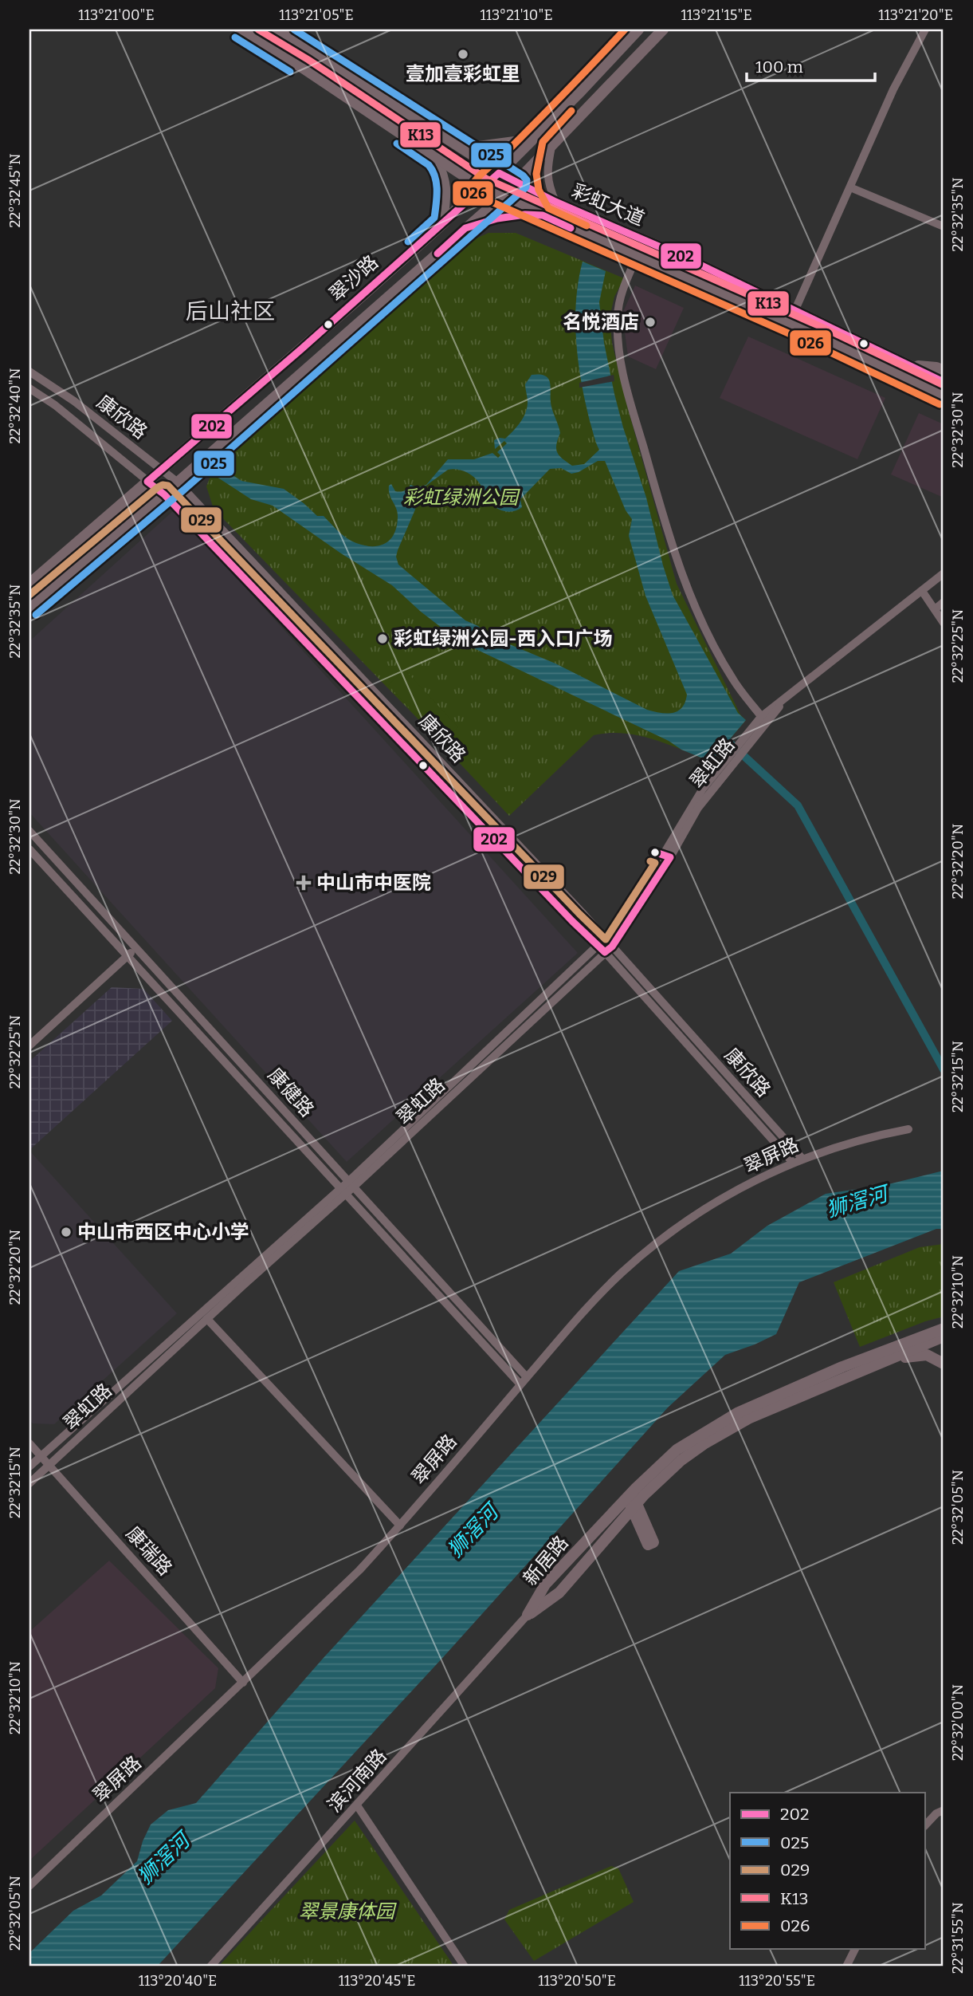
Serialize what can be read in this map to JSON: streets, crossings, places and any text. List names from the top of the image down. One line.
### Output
{"streets":{"main road":["彩虹大道","翠沙路","新居路"],"street":["康欣路","翠虹路","康健路","翠屏路","康瑞路","滨河南路"]},"crossings":[["彩虹大道","翠沙路"],["翠沙路","康欣路"],["康欣路","翠虹路"],["康欣路","翠屏路"],["翠虹路","康健路"],["翠虹路","康瑞路"],["康健路","翠屏路"],["翠屏路","康瑞路"],["新居路","滨河南路"]],"districts":["后山社区"],"water":["狮滘河"],"parks":["彩虹绿洲公园","翠景康体园"],"places":{"other":["壹加壹彩虹里","名悦酒店","彩虹绿洲公园-西入口广场","中山市西区中心小学"],"health":["中山市中医院"]},"lines":["transit line 025","transit line K13","transit line 026","transit line 202","transit line 029"],"legend":["202","025","029","K13","026"],"scale_bar":"100 m","coordinates":["113°21'00\"E","113°21'05\"E","113°21'10\"E","113°21'15\"E","113°21'20\"E","22°32'45\"N","22°32'35\"N","22°32'40\"N","22°32'30\"N","22°32'25\"N","22°32'20\"N","22°32'15\"N","22°32'10\"N","22°32'05\"N","22°32'00\"N","22°31'55\"N","113°20'40\"E","113°20'45\"E","113°20'50\"E","113°20'55\"E"]}
